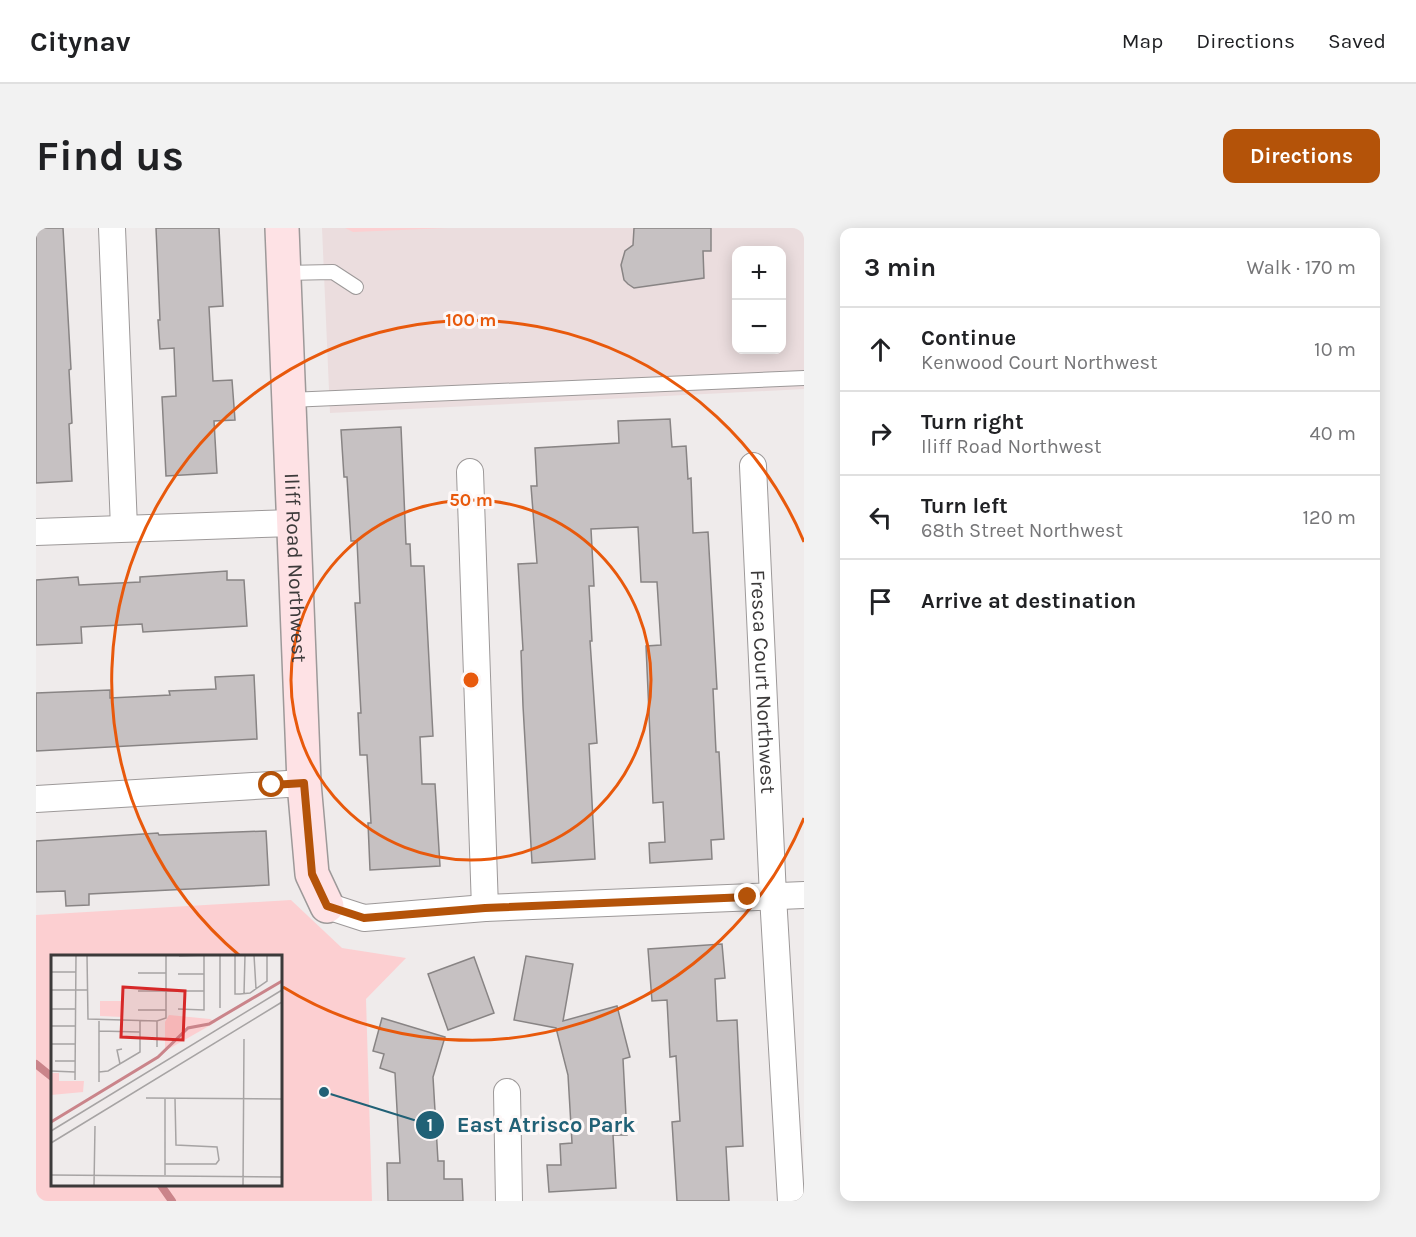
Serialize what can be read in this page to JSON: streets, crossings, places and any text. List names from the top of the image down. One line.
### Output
{"streets":{"street":["Iliff Road Northwest","Fresca Court Northwest"]},"places":["East Atrisco Park"],"page":{"header":"Citynav","nav":["Map","Directions","Saved"],"buttons":"Directions","title":"Find us","heading":["3 min","Walk · 170 m"],"map_buttons":["+","−"],"list":[["Continue","Kenwood Court Northwest","10 m"],["Turn right","Iliff Road Northwest","40 m"],["Turn left","68th Street Northwest","120 m"],"Arrive at destination"]},"rings":["100 m","50 m"]}
